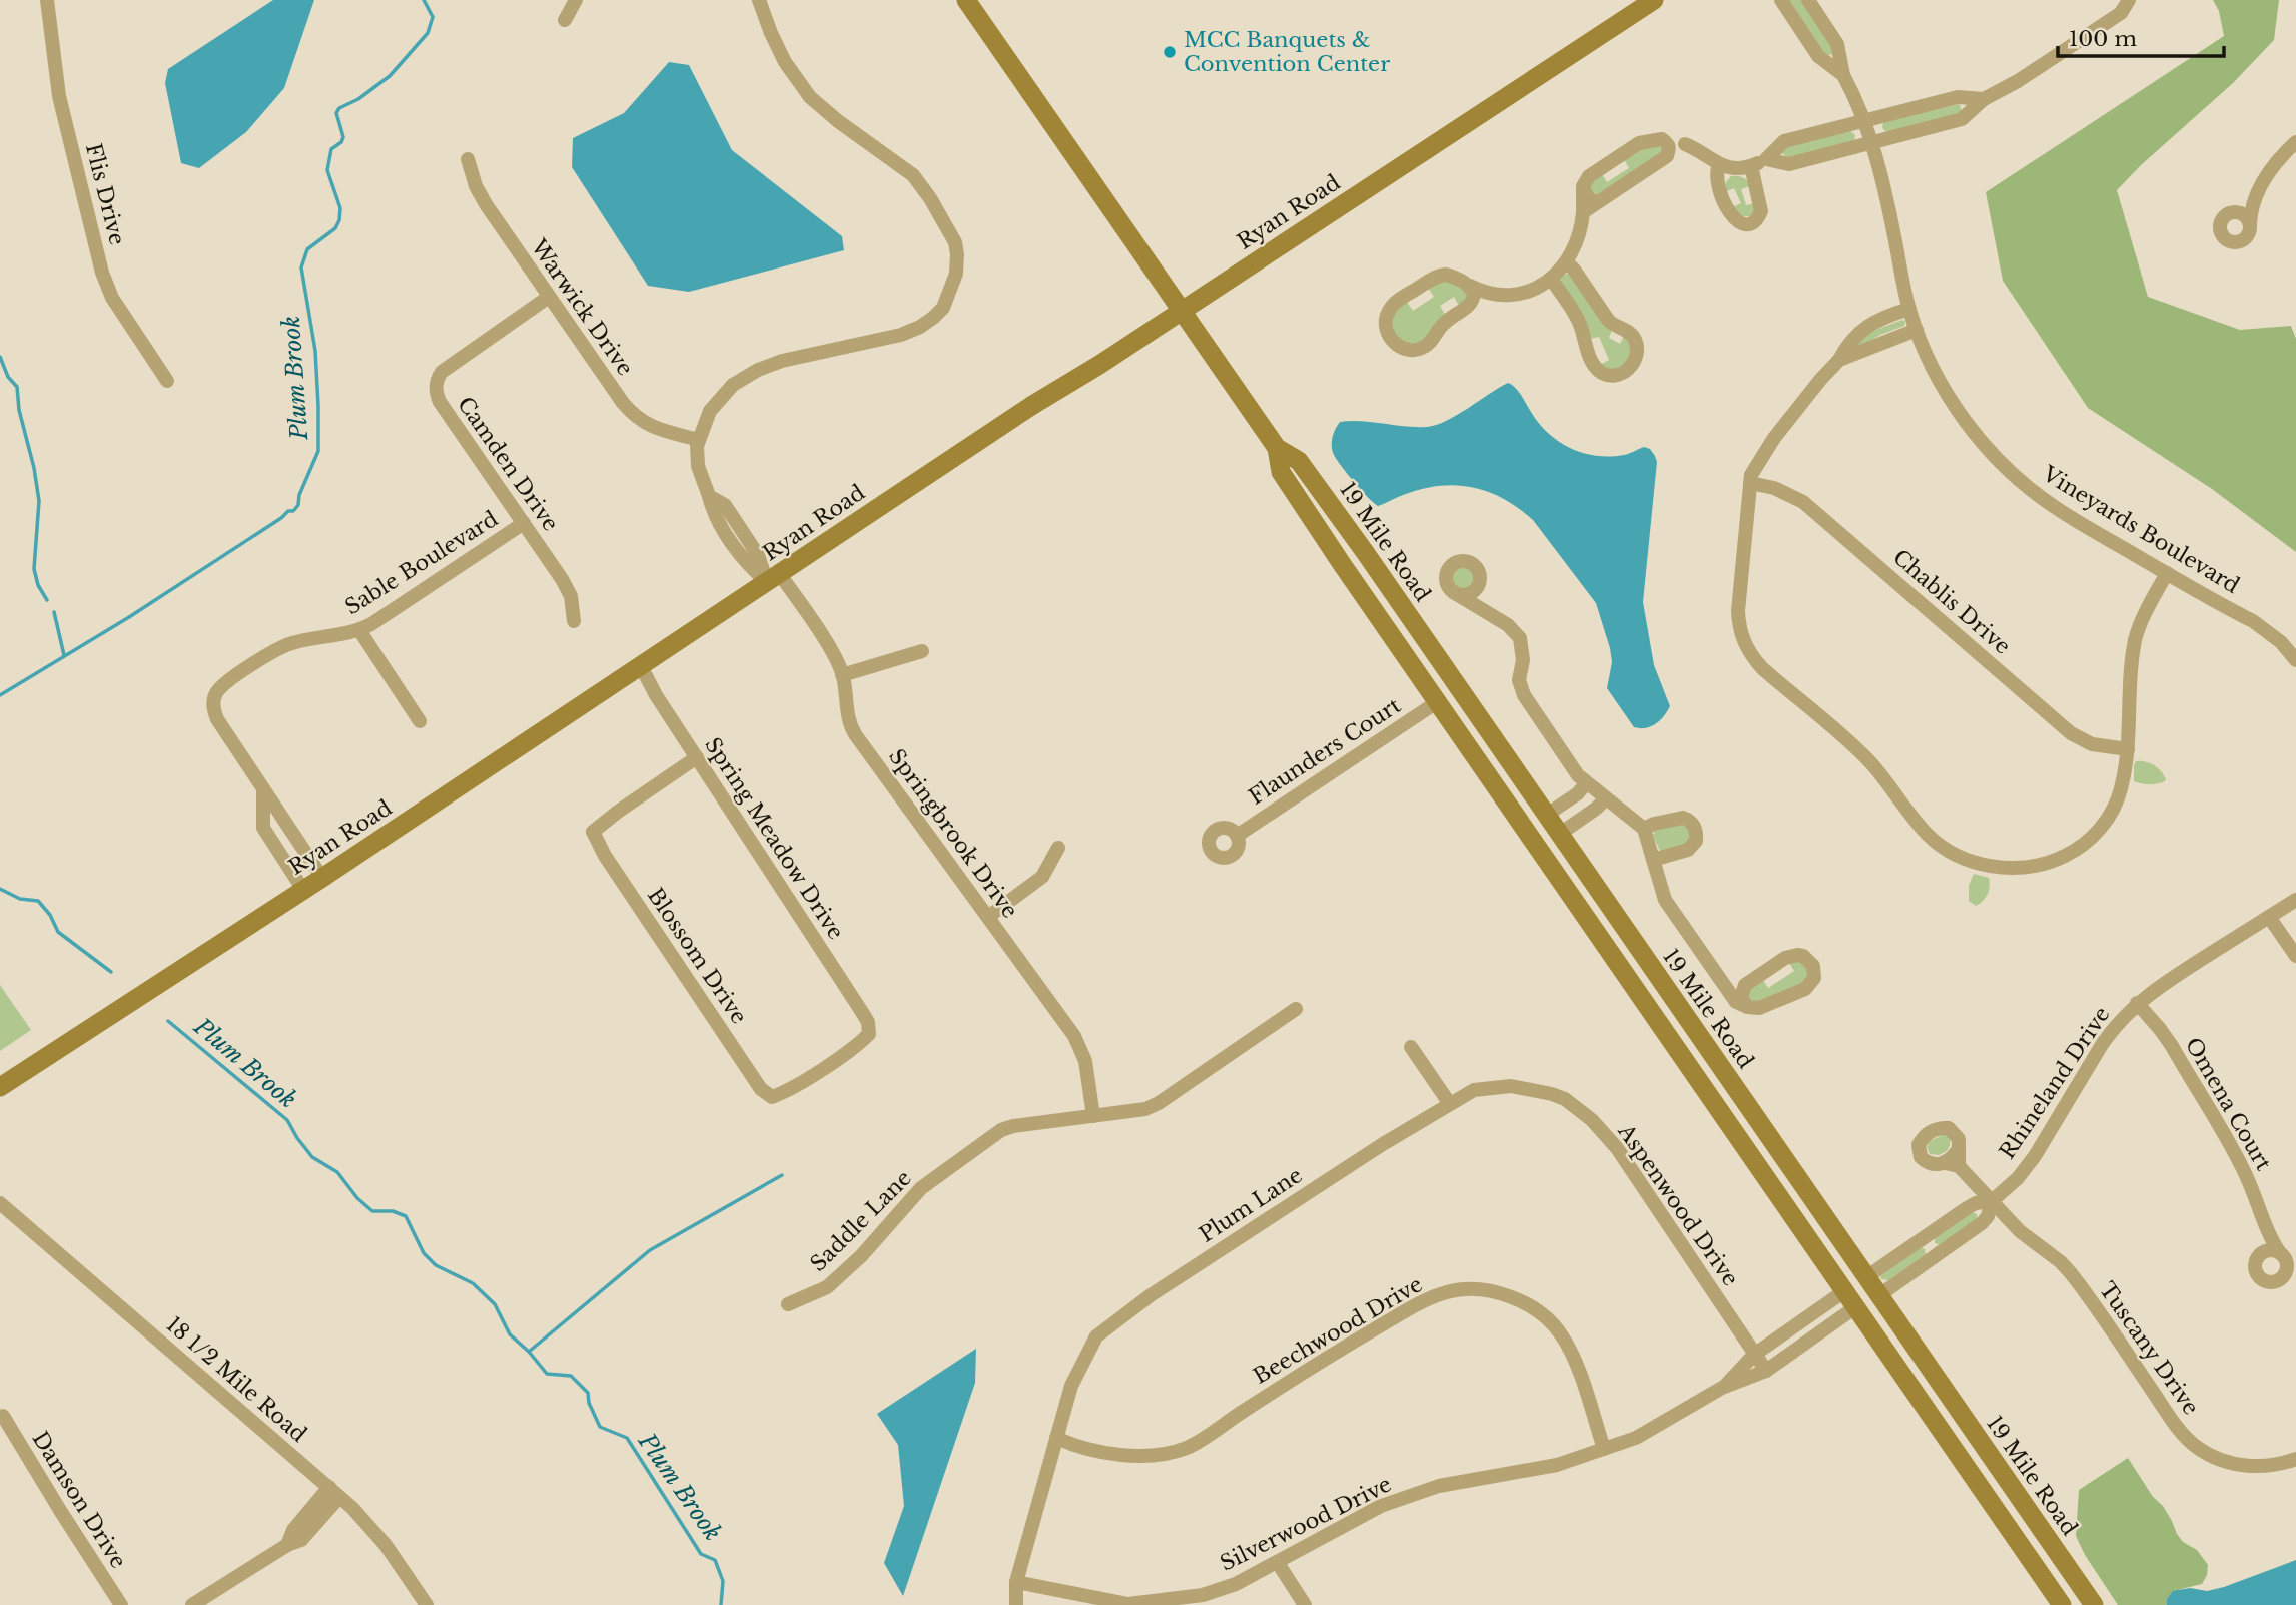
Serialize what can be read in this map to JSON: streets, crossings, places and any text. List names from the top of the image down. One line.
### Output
{"streets":{"main road":["Ryan Road","19 Mile Road"],"street":["Flis Drive","Warwick Drive","Camden Drive","Vineyards Boulevard","Sable Boulevard","Chablis Drive","Flaunders Court","Springbrook Drive","Spring Meadow Drive","Blossom Drive","Rhineland Drive","Omena Court","Plum Lane","Aspenwood Drive","Saddle Lane","Beechwood Drive","Tuscany Drive","18 1/2 Mile Road","Damson Drive","Silverwood Drive"]},"crossings":[["Ryan Road","19 Mile Road"],["Ryan Road","Sable Boulevard"],["Ryan Road","Springbrook Drive"],["Ryan Road","Spring Meadow Drive"],["Warwick Drive","Camden Drive"],["Warwick Drive","Springbrook Drive"],["Camden Drive","Sable Boulevard"],["19 Mile Road","Flaunders Court"],["19 Mile Road","Rhineland Drive"],["19 Mile Road","Silverwood Drive"],["Springbrook Drive","Saddle Lane"],["Spring Meadow Drive","Blossom Drive"],["Rhineland Drive","Omena Court"],["Rhineland Drive","Tuscany Drive"],["Plum Lane","Aspenwood Drive"],["Plum Lane","Beechwood Drive"],["Plum Lane","Silverwood Drive"],["Aspenwood Drive","Silverwood Drive"],["Beechwood Drive","Silverwood Drive"]],"water":["Plum Brook"],"places":["MCC Banquets & Convention Center"],"scale_bar":"100 m"}
